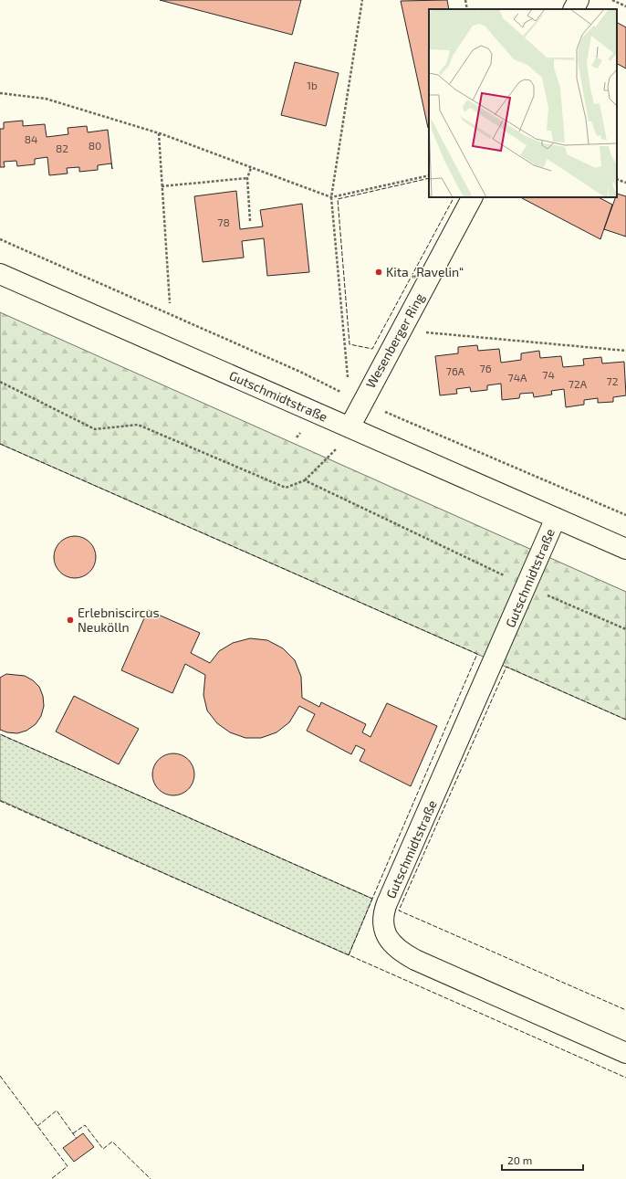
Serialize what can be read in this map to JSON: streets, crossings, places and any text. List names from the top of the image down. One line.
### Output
{"streets":{"street":["Wesenberger Ring","Gutschmidtstraße"]},"crossings":[["Wesenberger Ring","Gutschmidtstraße"]],"places":["Kita „Ravelin“","Erlebniscircus Neukölln"],"house_numbers":["1b","84","80","82","78","76","76A","74","74A","72","72A"],"scale_bar":"20 m"}
